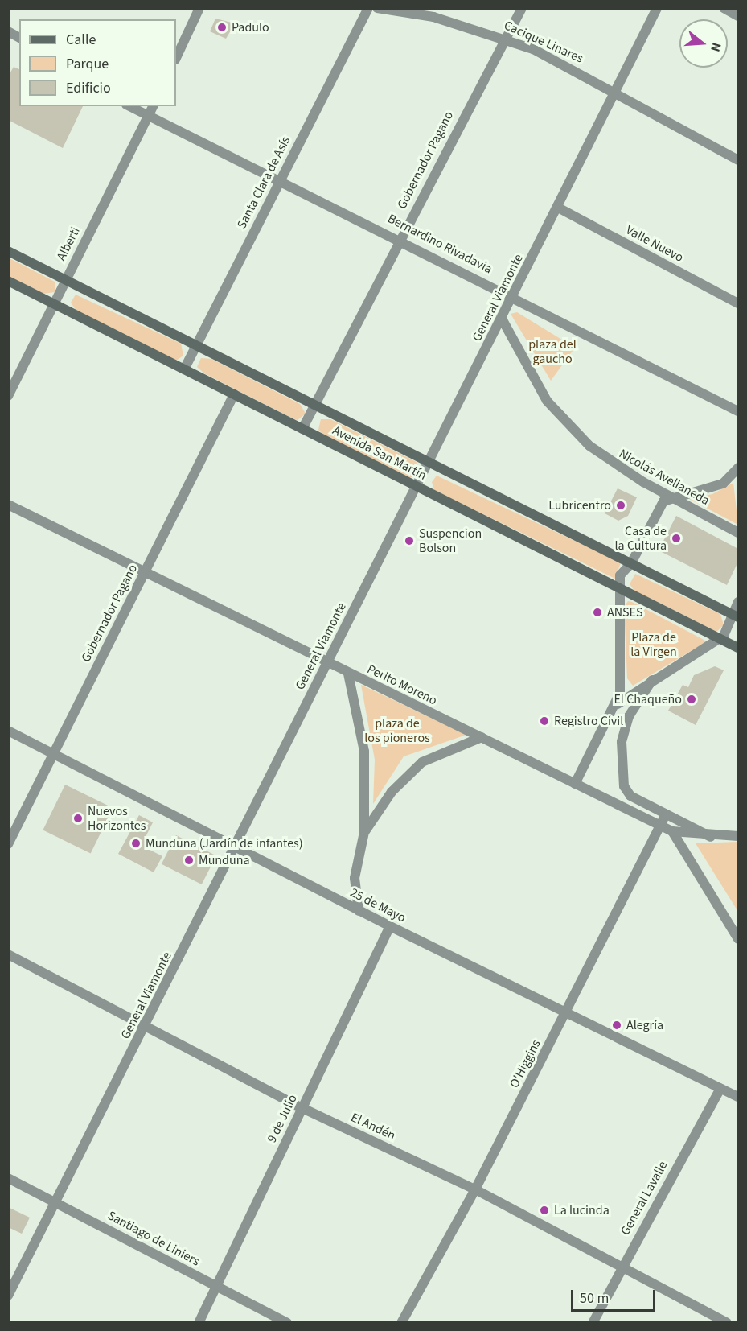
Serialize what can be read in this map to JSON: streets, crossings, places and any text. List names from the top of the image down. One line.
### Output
{"streets":{"main road":["Avenida San Martín"],"street":["Cacique Linares","Gobernador Pagano","Santa Clara de Asís","Alberti","Bernardino Rivadavia","Valle Nuevo","General Viamonte","Nicolás Avellaneda","Perito Moreno","25 de Mayo","O'Higgins","9 de Julio","El Andén","General Lavalle","Santiago de Liniers"]},"crossings":[["Cacique Linares","Gobernador Pagano"],["Cacique Linares","General Viamonte"],["Gobernador Pagano","Bernardino Rivadavia"],["Gobernador Pagano","Avenida San Martín"],["Gobernador Pagano","Perito Moreno"],["Gobernador Pagano","25 de Mayo"],["Santa Clara de Asís","Bernardino Rivadavia"],["Santa Clara de Asís","Avenida San Martín"],["Alberti","Bernardino Rivadavia"],["Alberti","Avenida San Martín"],["Bernardino Rivadavia","General Viamonte"],["Valle Nuevo","General Viamonte"],["General Viamonte","Avenida San Martín"],["General Viamonte","Nicolás Avellaneda"],["General Viamonte","Perito Moreno"],["General Viamonte","25 de Mayo"],["General Viamonte","El Andén"],["General Viamonte","Santiago de Liniers"],["Perito Moreno","O'Higgins"],["25 de Mayo","O'Higgins"],["25 de Mayo","9 de Julio"],["25 de Mayo","General Lavalle"],["O'Higgins","El Andén"],["9 de Julio","El Andén"],["9 de Julio","Santiago de Liniers"],["El Andén","General Lavalle"]],"parks":["plaza del gaucho","Plaza de la Virgen","plaza de los pioneros"],"places":["Padulo","Lubricentro","Casa de la Cultura","Suspencion Bolson","ANSES","El Chaqueño","Registro Civil","Nuevos Horizontes","Munduna (Jardín de infantes)","Munduna","Alegría","La lucinda"],"legend":["Calle","Parque","Edificio"],"scale_bar":"50 m","north":"right"}
